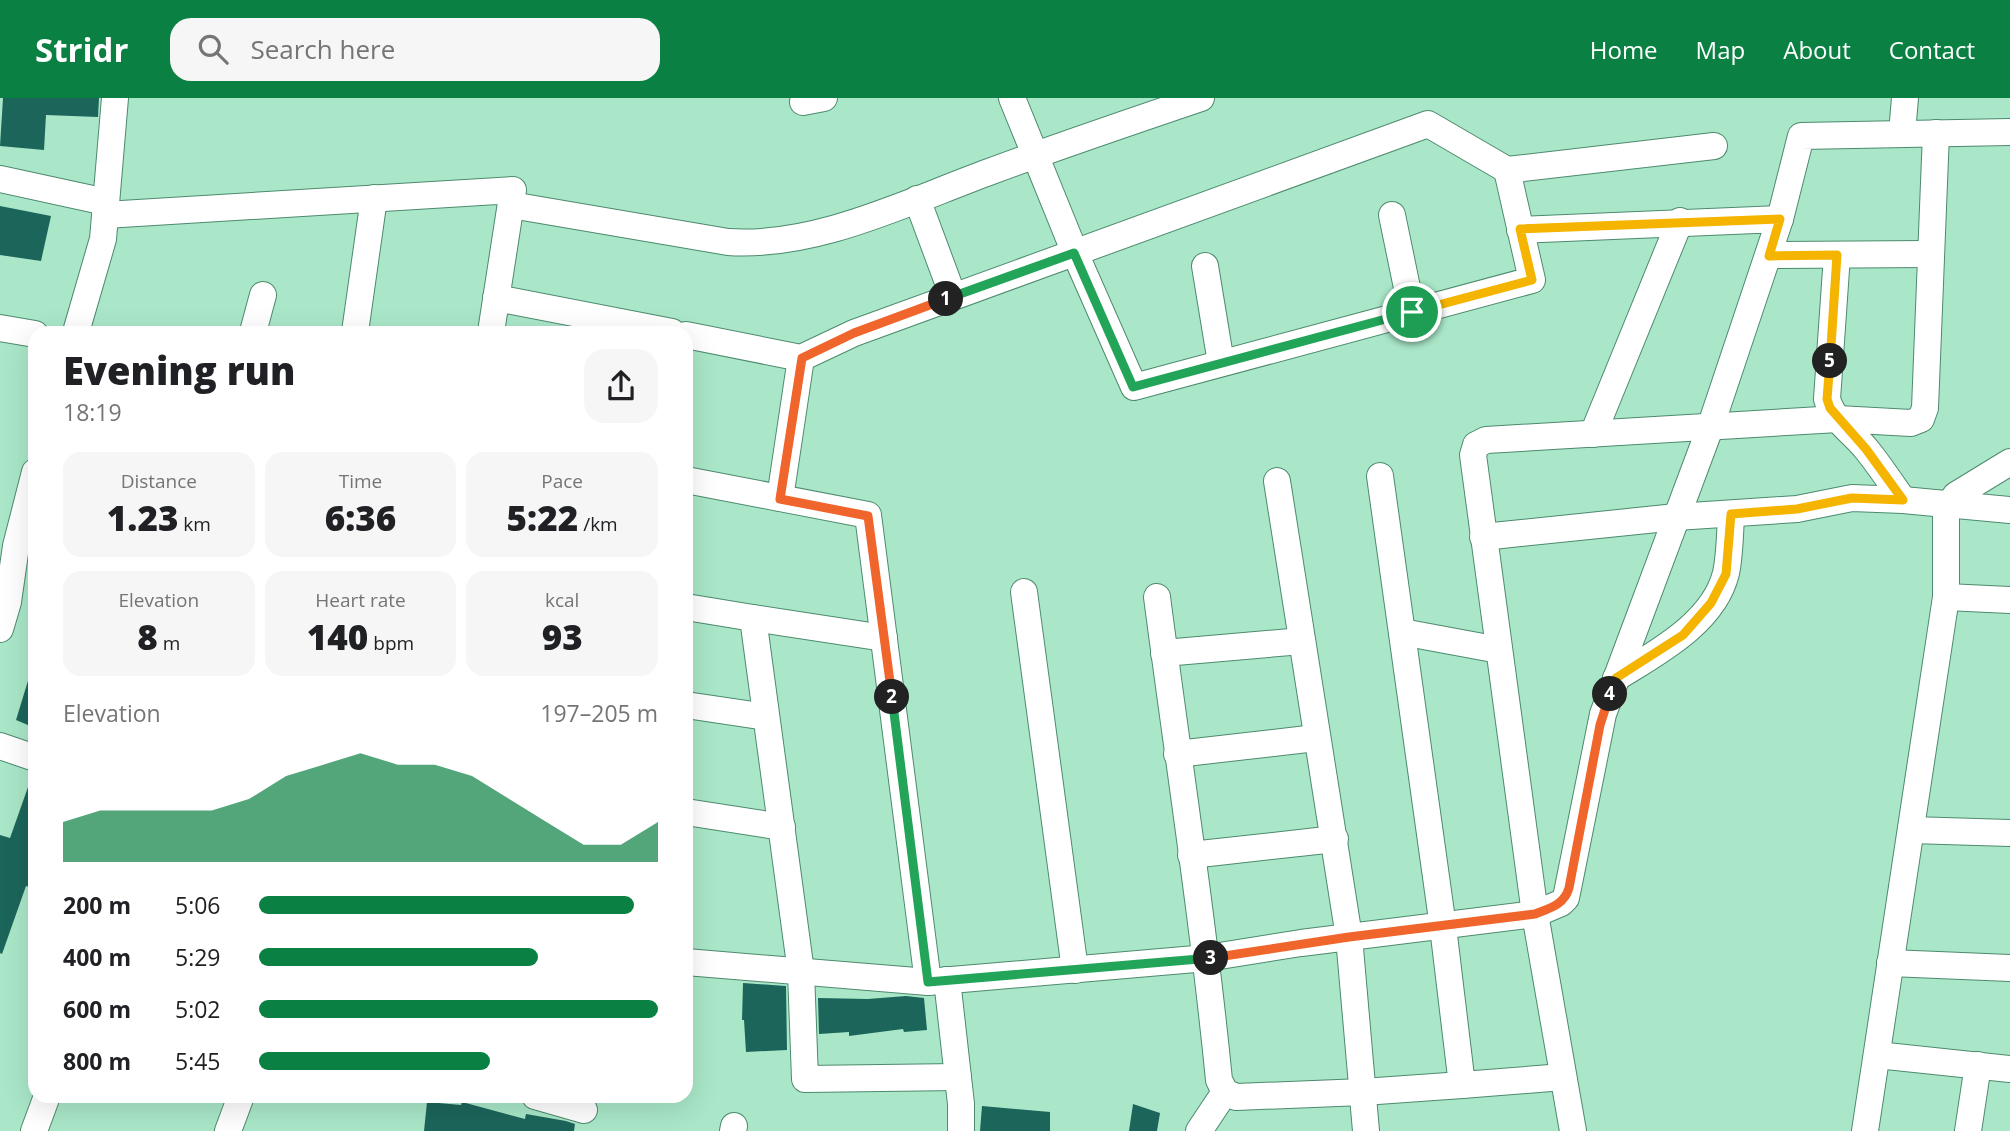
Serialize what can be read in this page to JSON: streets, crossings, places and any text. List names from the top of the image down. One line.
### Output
{"page":{"header":"Stridr","search":"Search here","nav":["Home","Map","About","Contact"],"pins":["1","5","4","2","3"],"heading":["Evening run","18:19"],"stats":[["Distance","1.23 km"],["Time","6:36"],["Pace","5:22 /km"],["Elevation","8 m"],["Heart rate","140 bpm"],["kcal","93"]],"chart":["Elevation","197–205 m"],"list":[{"name":"200 m","note":"5:06"},{"name":"400 m","note":"5:29"},{"name":"600 m","note":"5:02"},{"name":"800 m","note":"5:45"}]}}
